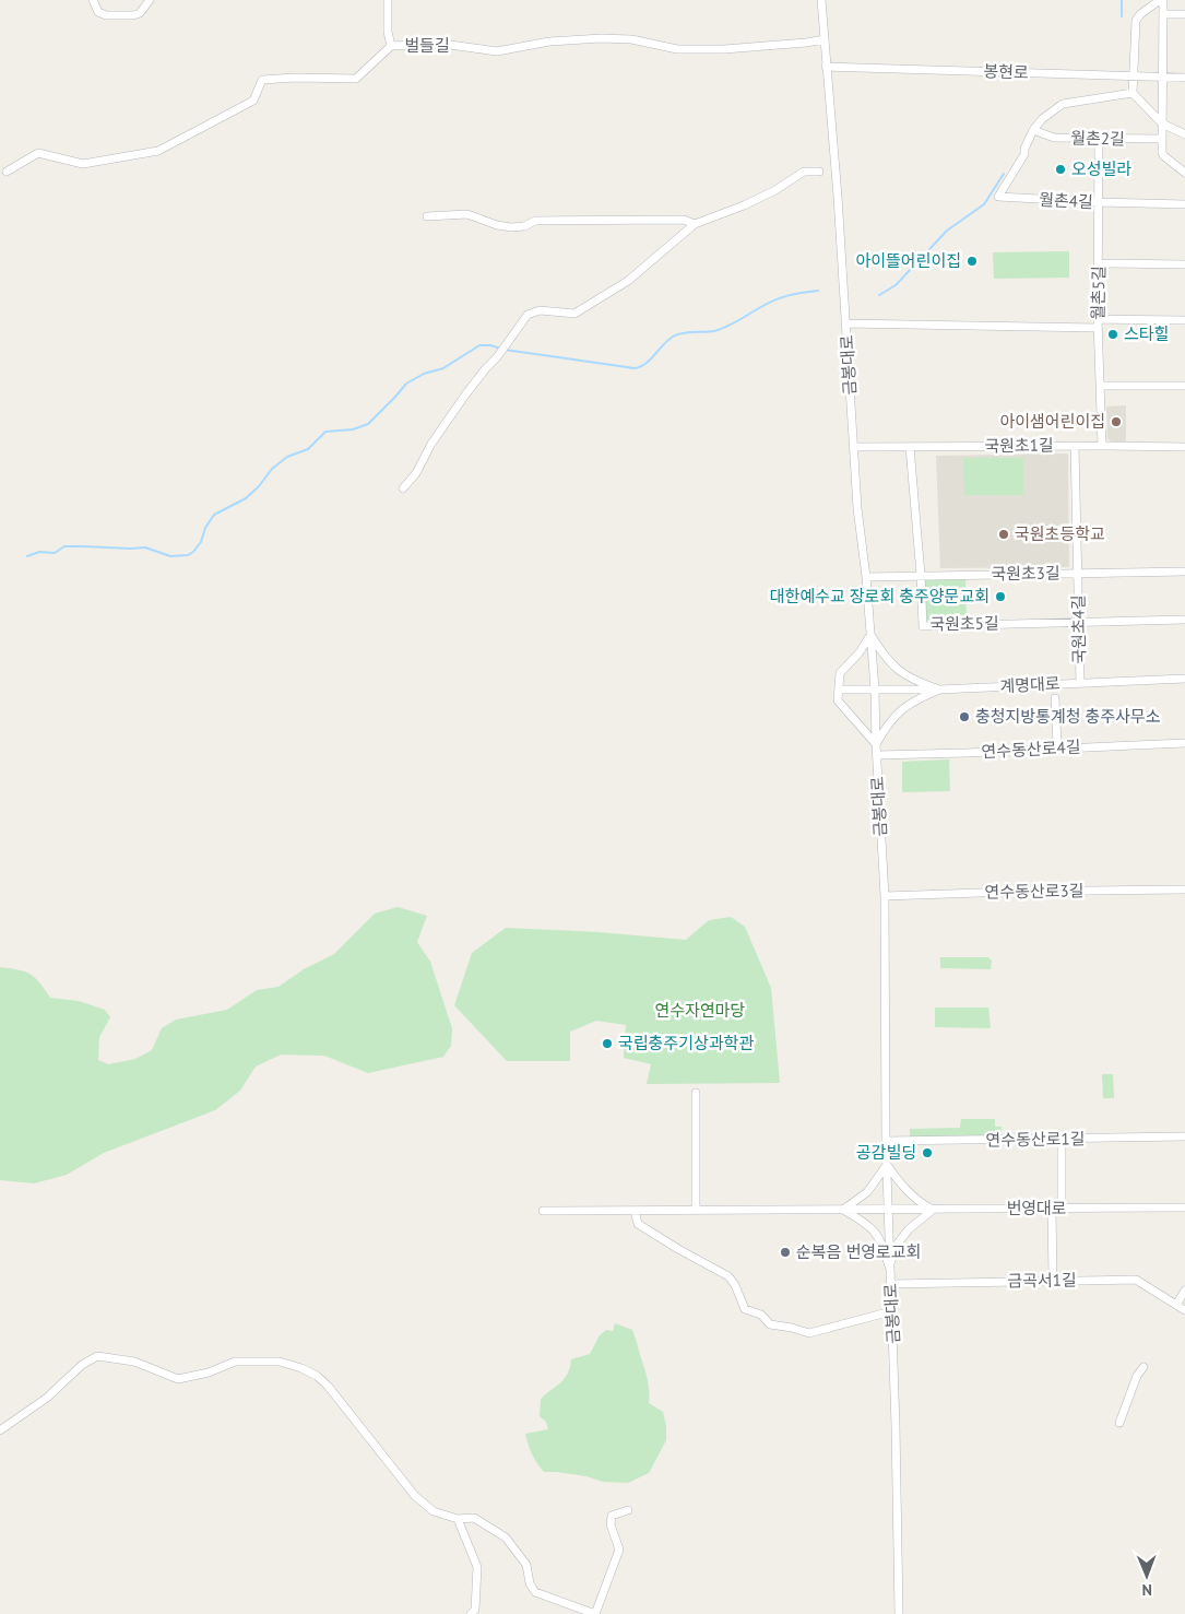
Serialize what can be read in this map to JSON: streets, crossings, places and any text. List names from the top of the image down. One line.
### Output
{"streets":{"street":["벌들길","봉현로","월촌2길","월촌4길","월촌5길","금봉대로","국원초1길","국원초3길","국원초5길","국원초4길","계명대로","연수동산로4길","연수동산로3길","연수동산로1길","번영대로","금곡서1길"]},"crossings":[["벌들길","금봉대로"],["봉현로","금봉대로"],["월촌2길","월촌4길"],["월촌2길","월촌5길"],["월촌4길","월촌5길"],["월촌5길","국원초1길"],["금봉대로","국원초1길"],["금봉대로","국원초3길"],["금봉대로","계명대로"],["금봉대로","연수동산로4길"],["금봉대로","연수동산로3길"],["금봉대로","연수동산로1길"],["금봉대로","번영대로"],["금봉대로","금곡서1길"],["국원초1길","국원초5길"],["국원초1길","국원초4길"],["국원초3길","국원초5길"],["국원초3길","국원초4길"],["국원초5길","국원초4길"],["국원초4길","계명대로"]],"parks":["연수자연마당"],"places":["오성빌라","아이뜰어린이집","스타힐","아이샘어린이집","국원초등학교","대한예수교 장로회 충주양문교회","충청지방통계청 충주사무소","국립충주기상과학관","공감빌딩","순복음 번영로교회"],"north":"bottom"}
